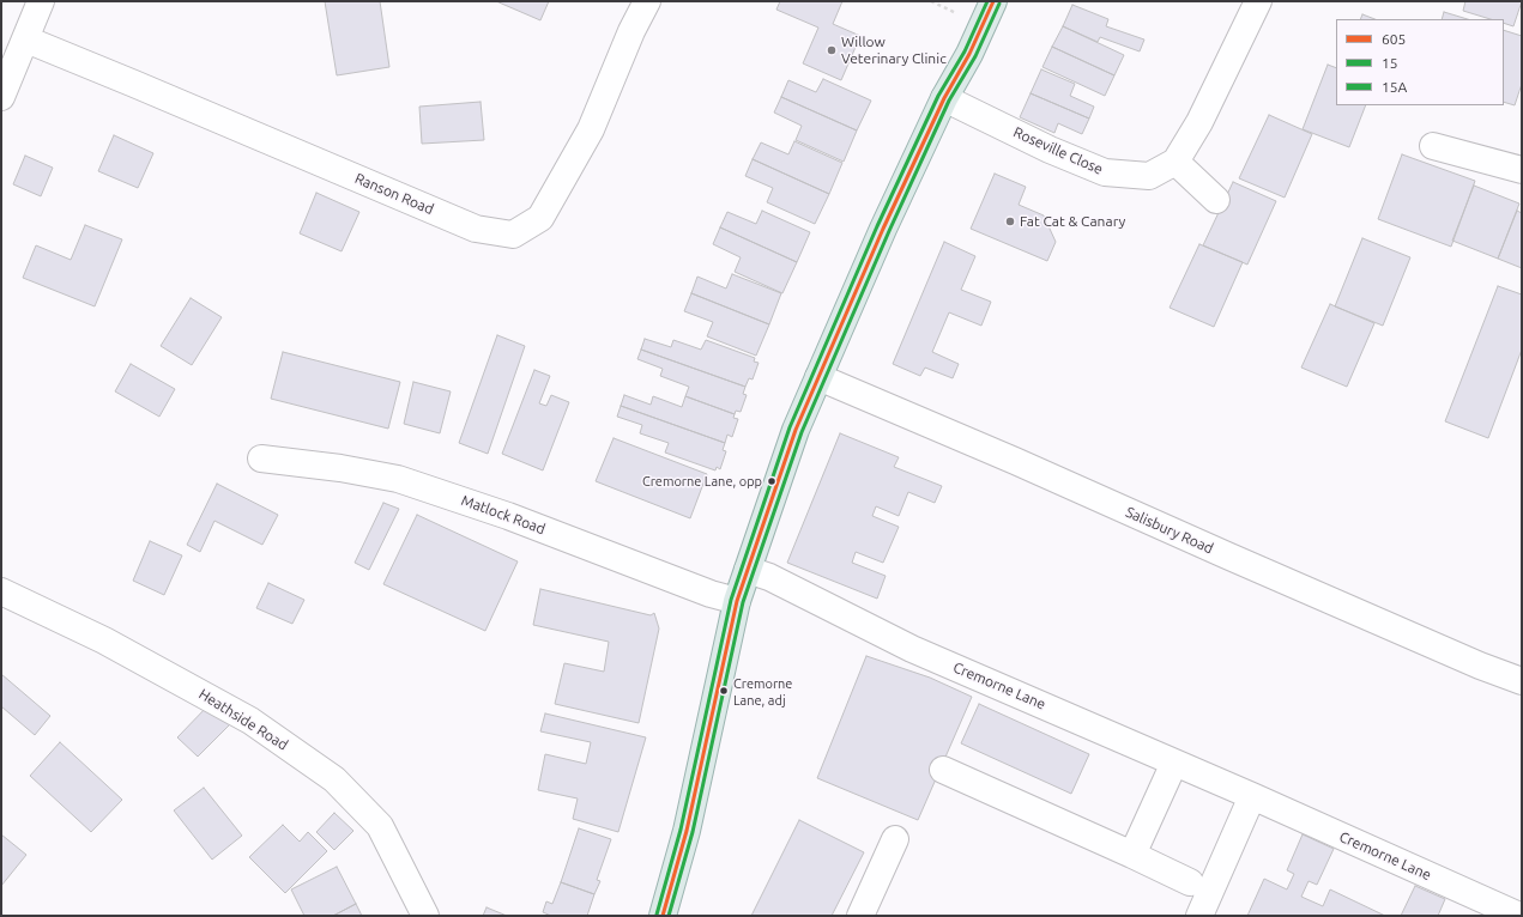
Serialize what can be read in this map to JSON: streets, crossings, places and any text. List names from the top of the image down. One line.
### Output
{"streets":{"street":["Roseville Close","Ranson Road","Matlock Road","Salisbury Road","Cremorne Lane","Heathside Road"]},"places":["Willow Veterinary Clinic","Fat Cat & Canary","Cremorne Lane, opp","Cremorne Lane, adj"],"lines":["transit line 605","transit line 15A","transit line 15"],"legend":["605","15","15A"]}
